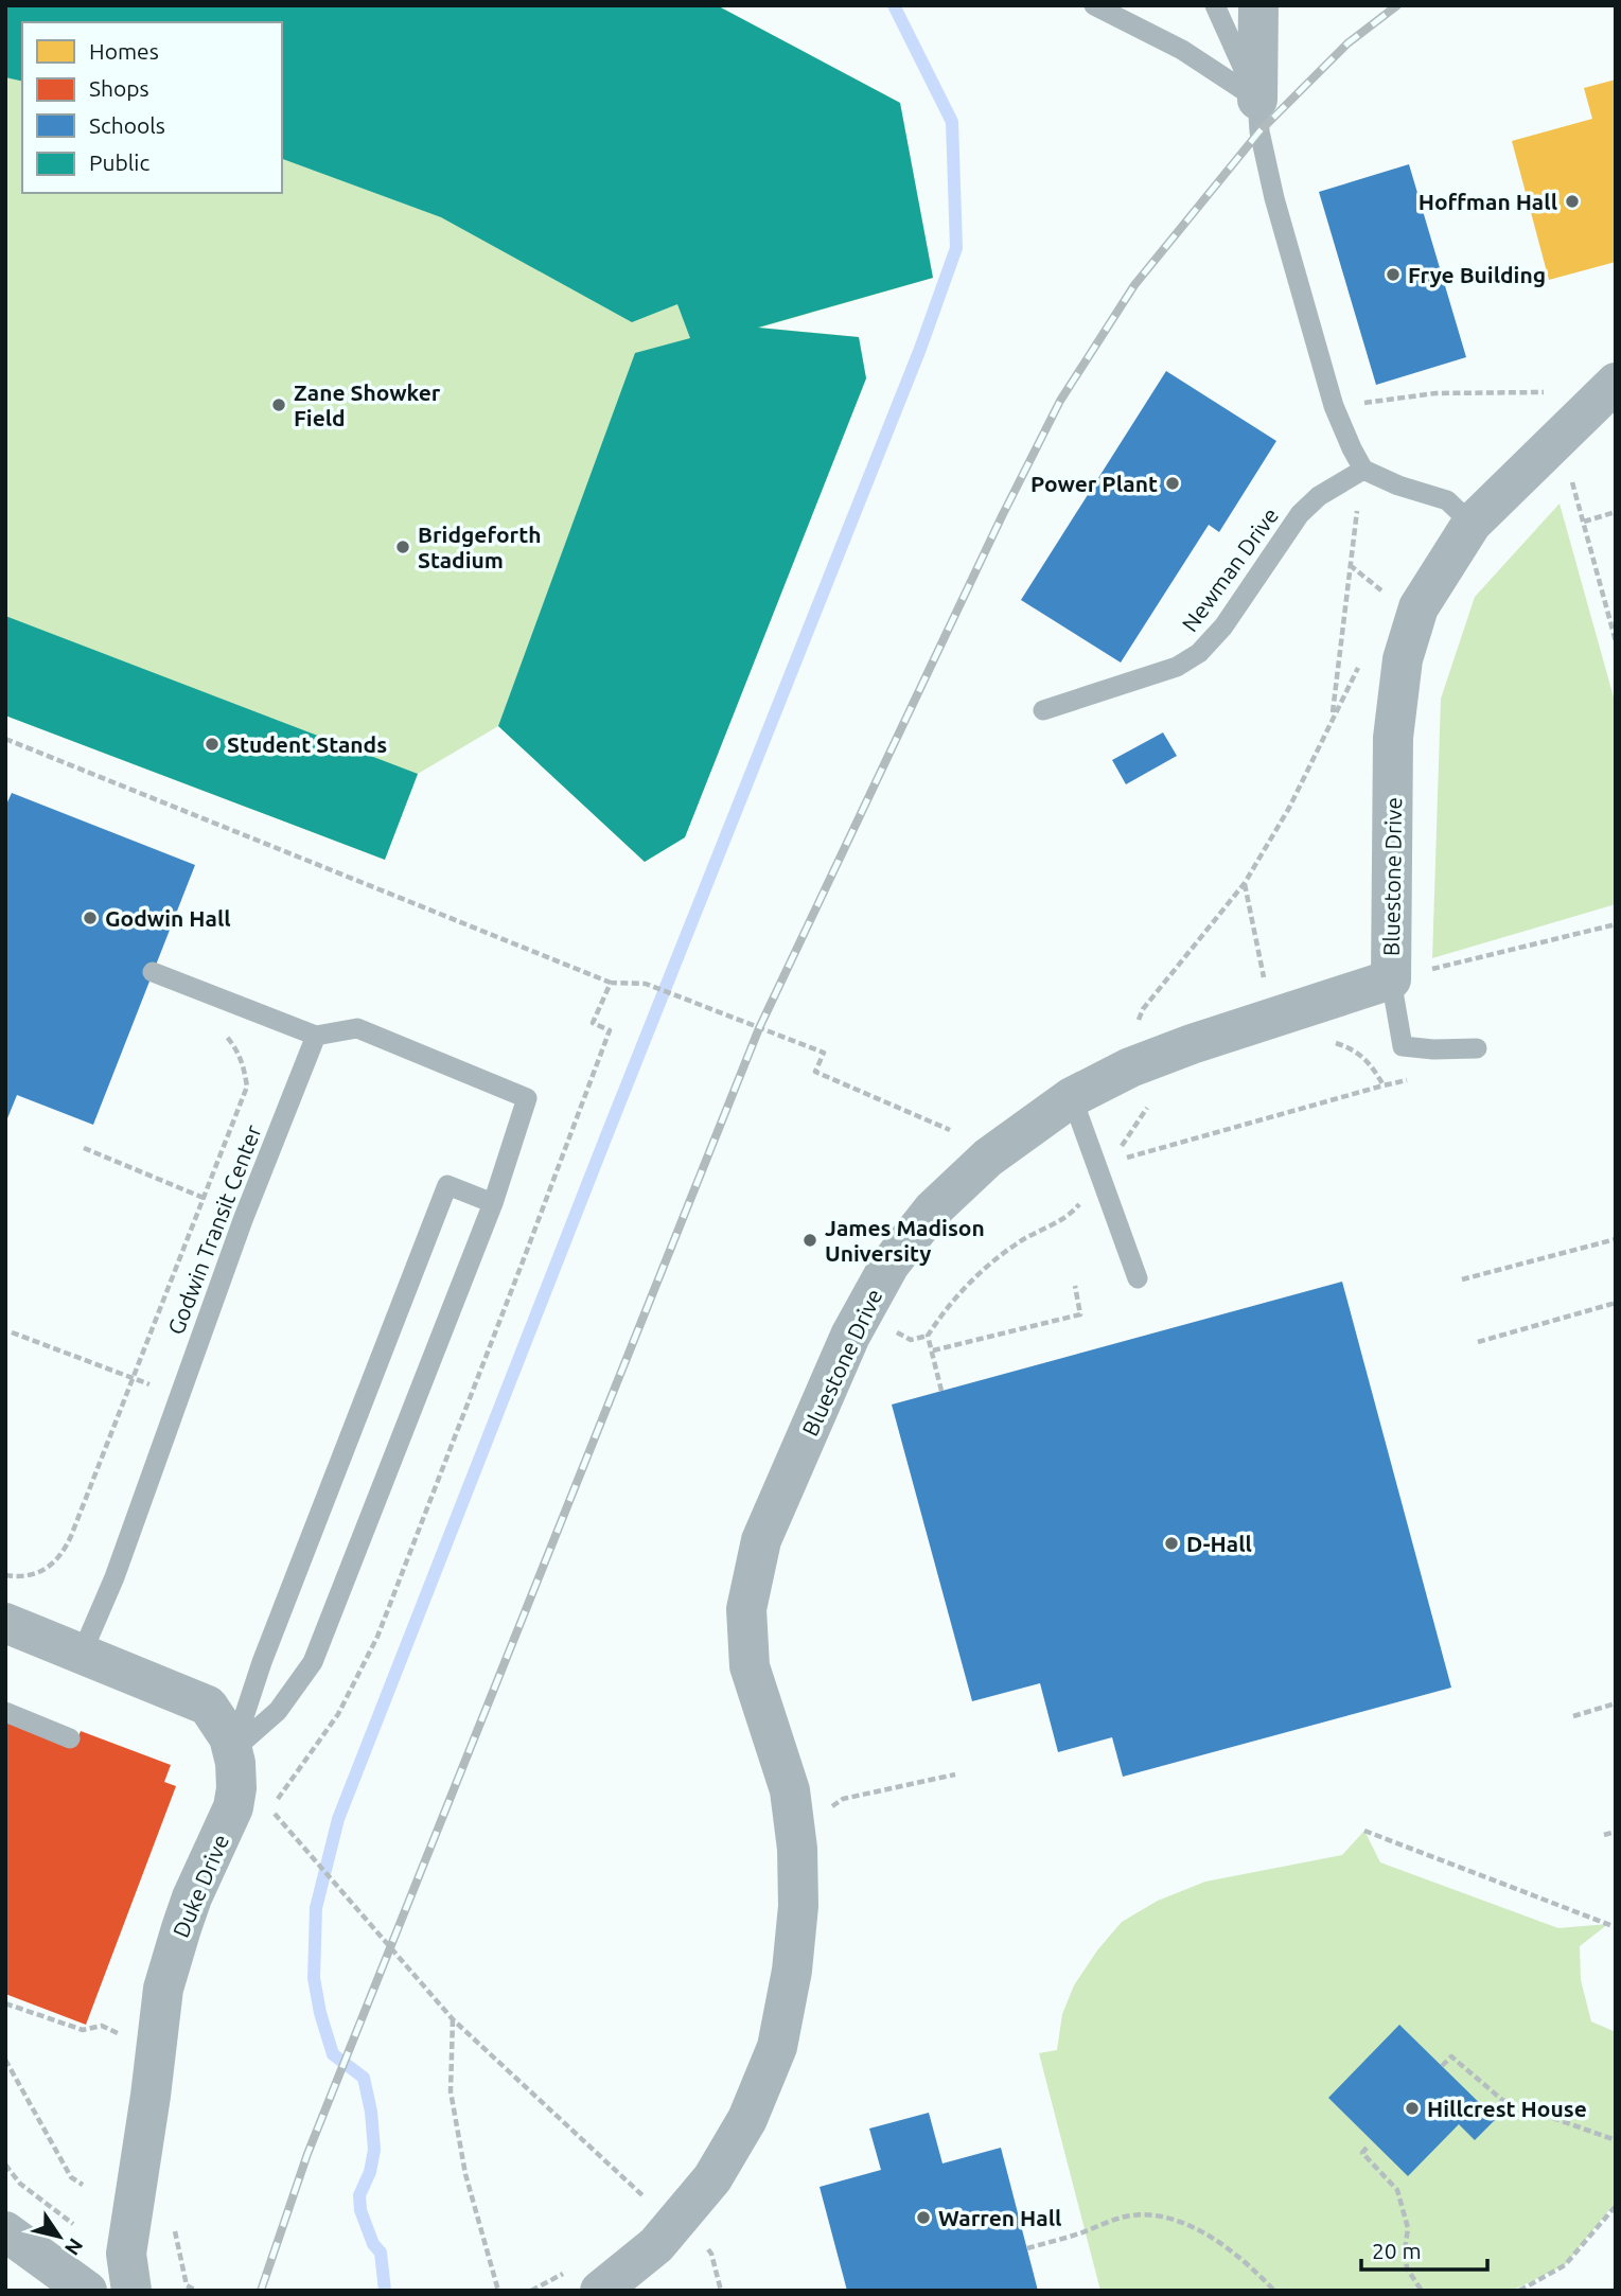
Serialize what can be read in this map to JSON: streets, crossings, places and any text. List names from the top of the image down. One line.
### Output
{"streets":{"street":["Bluestone Drive","Duke Drive"],"lane":["Newman Drive","Godwin Transit Center"]},"crossings":[["Godwin Transit Center","Duke Drive"]],"places":["Hoffman Hall","Frye Building","Zane Showker Field","Power Plant","Bridgeforth Stadium","Student Stands","Godwin Hall","James Madison University","D-Hall","Hillcrest House","Warren Hall"],"legend":["Homes","Shops","Schools","Public"],"scale_bar":"20 m","north":"bottom right"}
